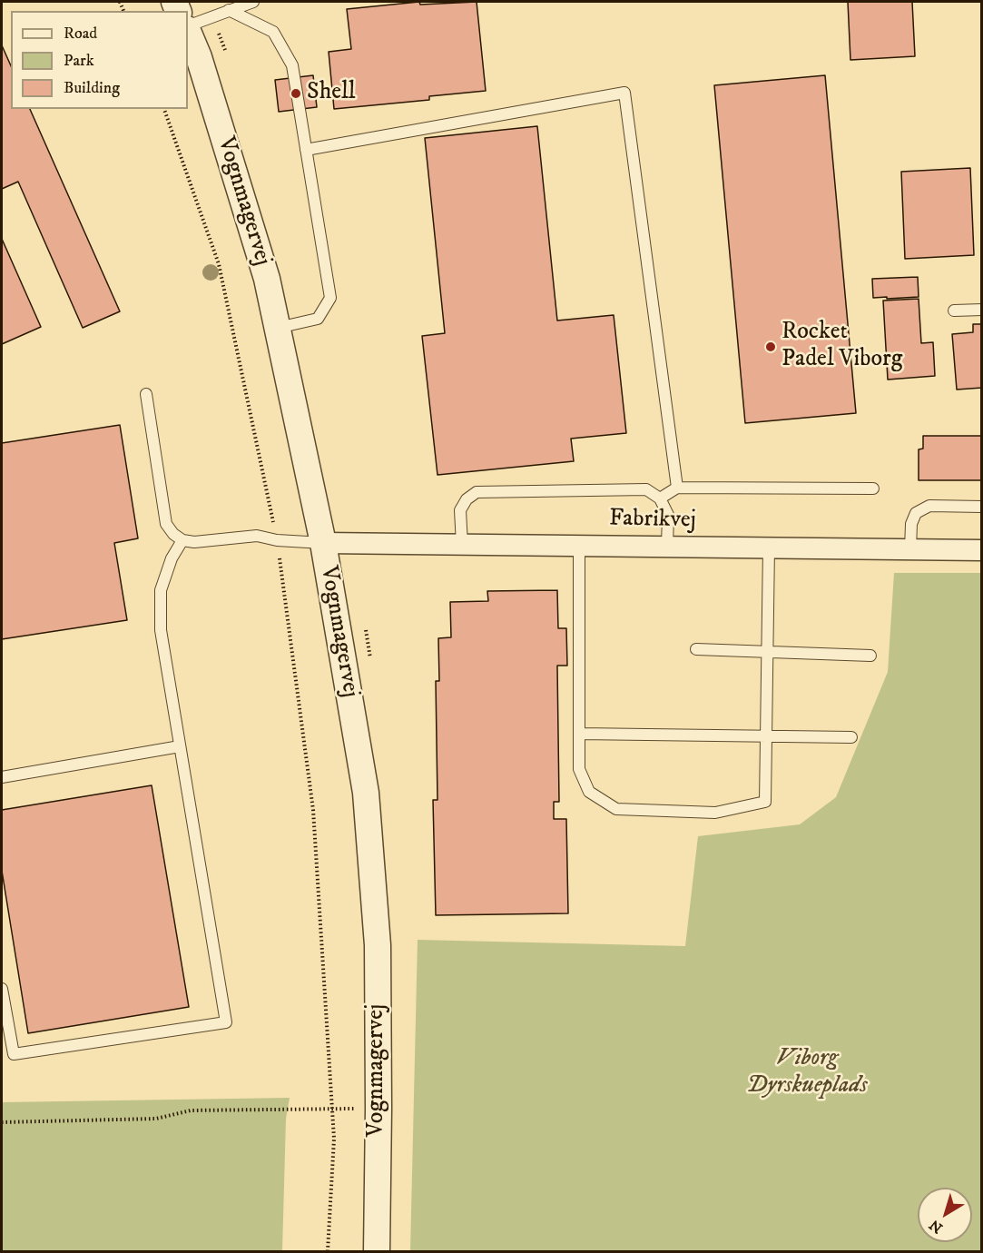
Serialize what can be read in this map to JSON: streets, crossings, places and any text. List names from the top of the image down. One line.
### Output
{"streets":{"street":["Vognmagervej","Fabrikvej"]},"crossings":[["Vognmagervej","Fabrikvej"]],"parks":["Viborg Dyrskueplads"],"places":["Shell","Rocket Padel Viborg"],"legend":["Road","Park","Building"],"north":"bottom left"}
